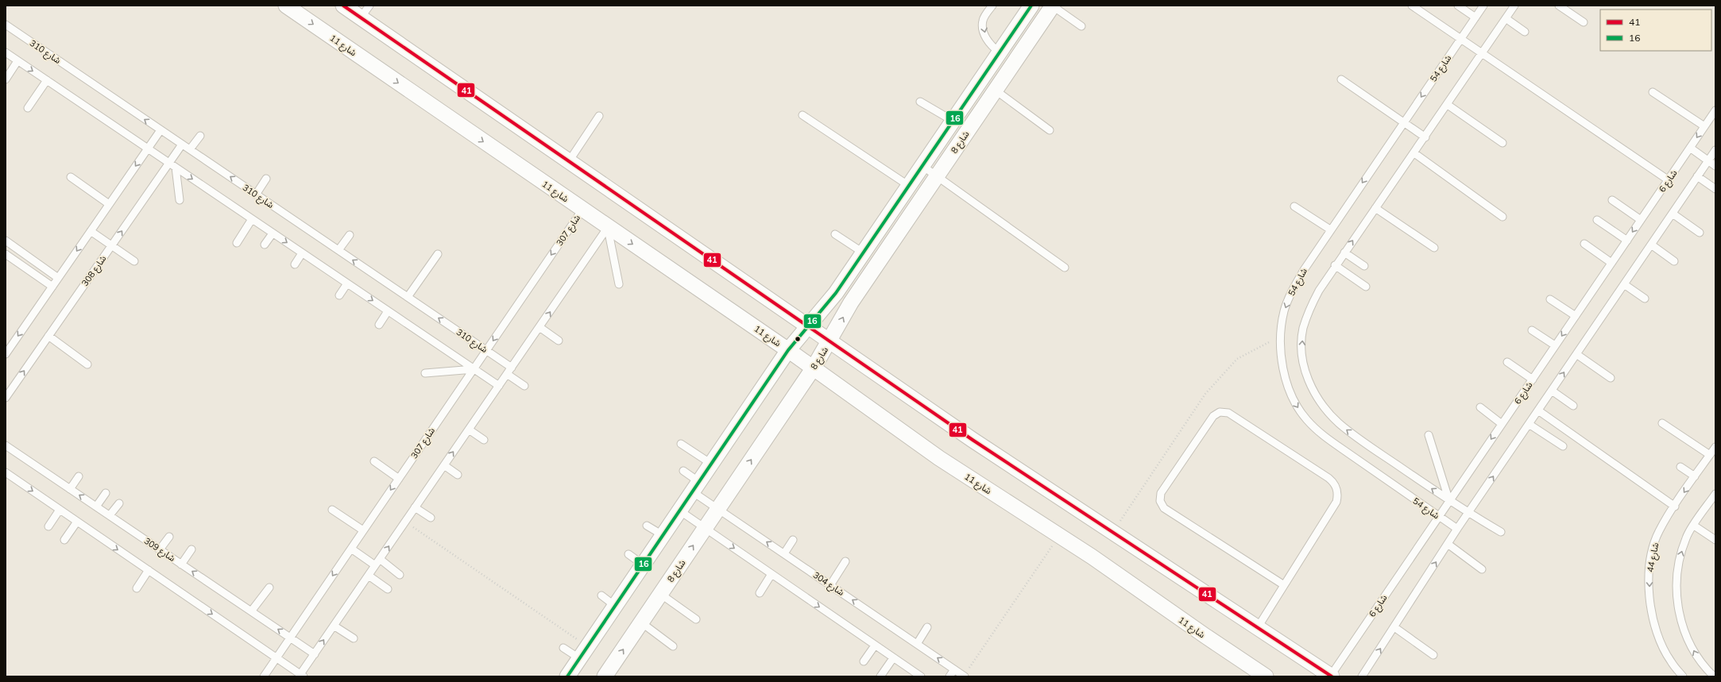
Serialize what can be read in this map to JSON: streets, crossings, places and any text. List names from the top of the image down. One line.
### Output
{"streets":{"street":["شارع 11","شارع 8"],"lane":["شارع 310","شارع 54","شارع 6","شارع 307","شارع 308","شارع 309","شارع 44","شارع 304"]},"crossings":[["شارع 11","شارع 8"],["شارع 11","شارع 307"],["شارع 310","شارع 307"],["شارع 310","شارع 308"],["شارع 54","شارع 6"],["شارع 8","شارع 304"],["شارع 307","شارع 309"]],"lines":["transit line 41","transit line 16"],"legend":["41","16"]}
